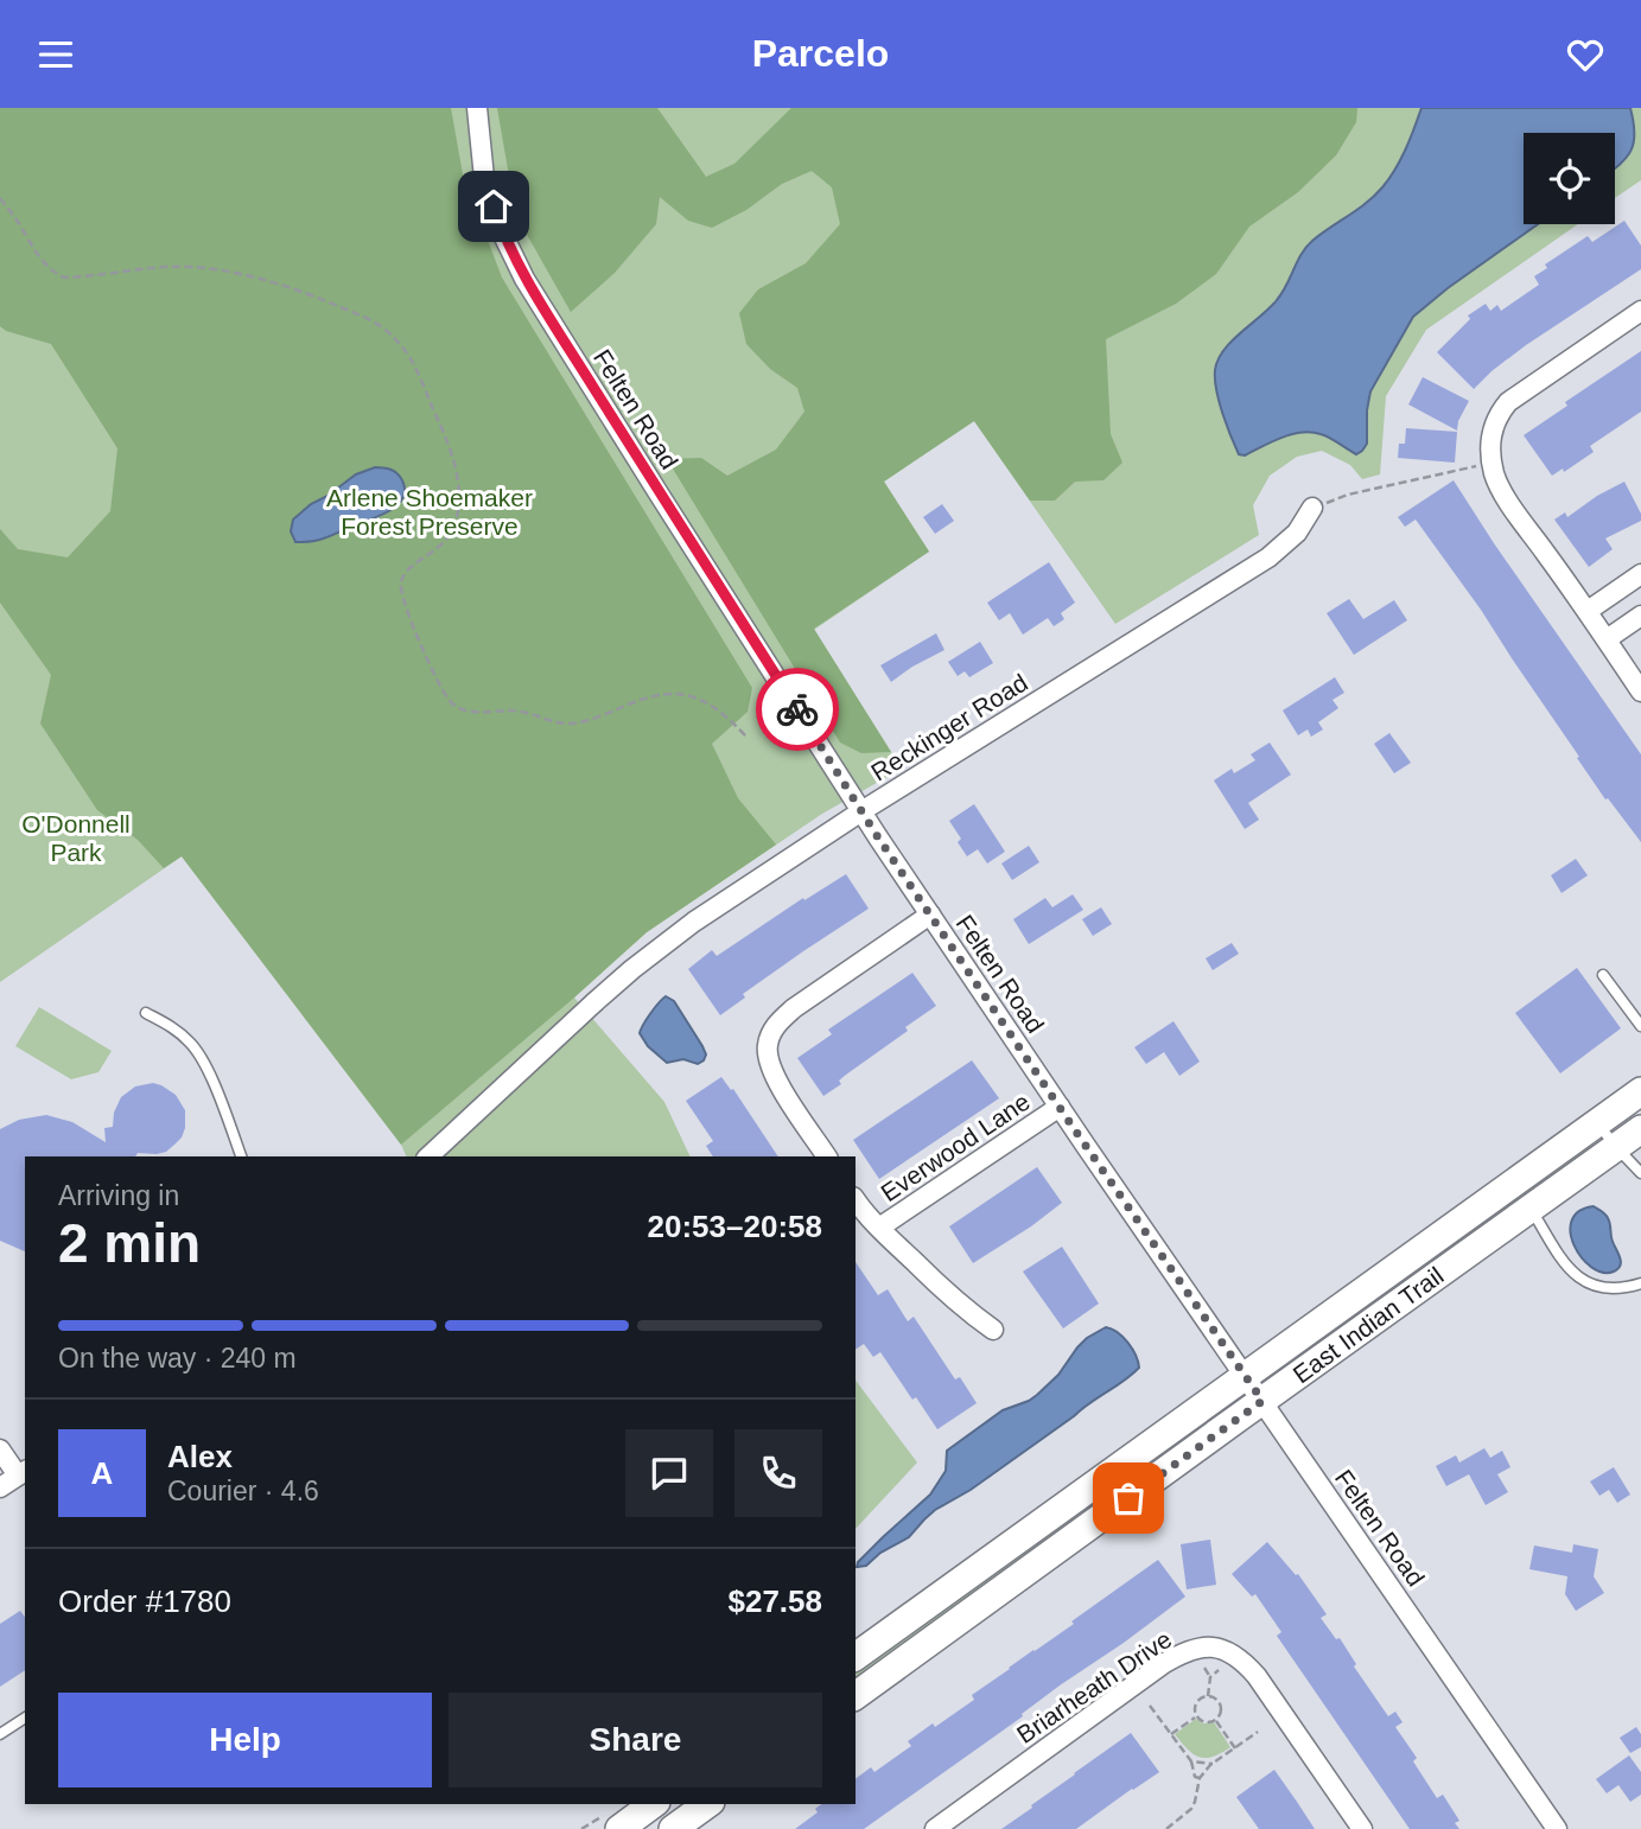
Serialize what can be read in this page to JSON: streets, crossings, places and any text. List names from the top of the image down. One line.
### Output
{"streets":{"main road":["East Indian Trail"],"street":["Felten Road","Reckinger Road","Everwood Lane","Briarheath Drive"]},"crossings":[["Felten Road","Reckinger Road"],["Felten Road","Everwood Lane"],["Felten Road","East Indian Trail"]],"parks":["Arlene Shoemaker Forest Preserve","O'Donnell Park"],"page":{"header":"Parcelo","heading":["2 min","Arriving in","20:53–20:58"],"panel":["Alex","Courier · 4.6","Order #1780","$27.58"],"bar":"On the way · 240 m","round":"A","buttons":["Help","Share"]}}
